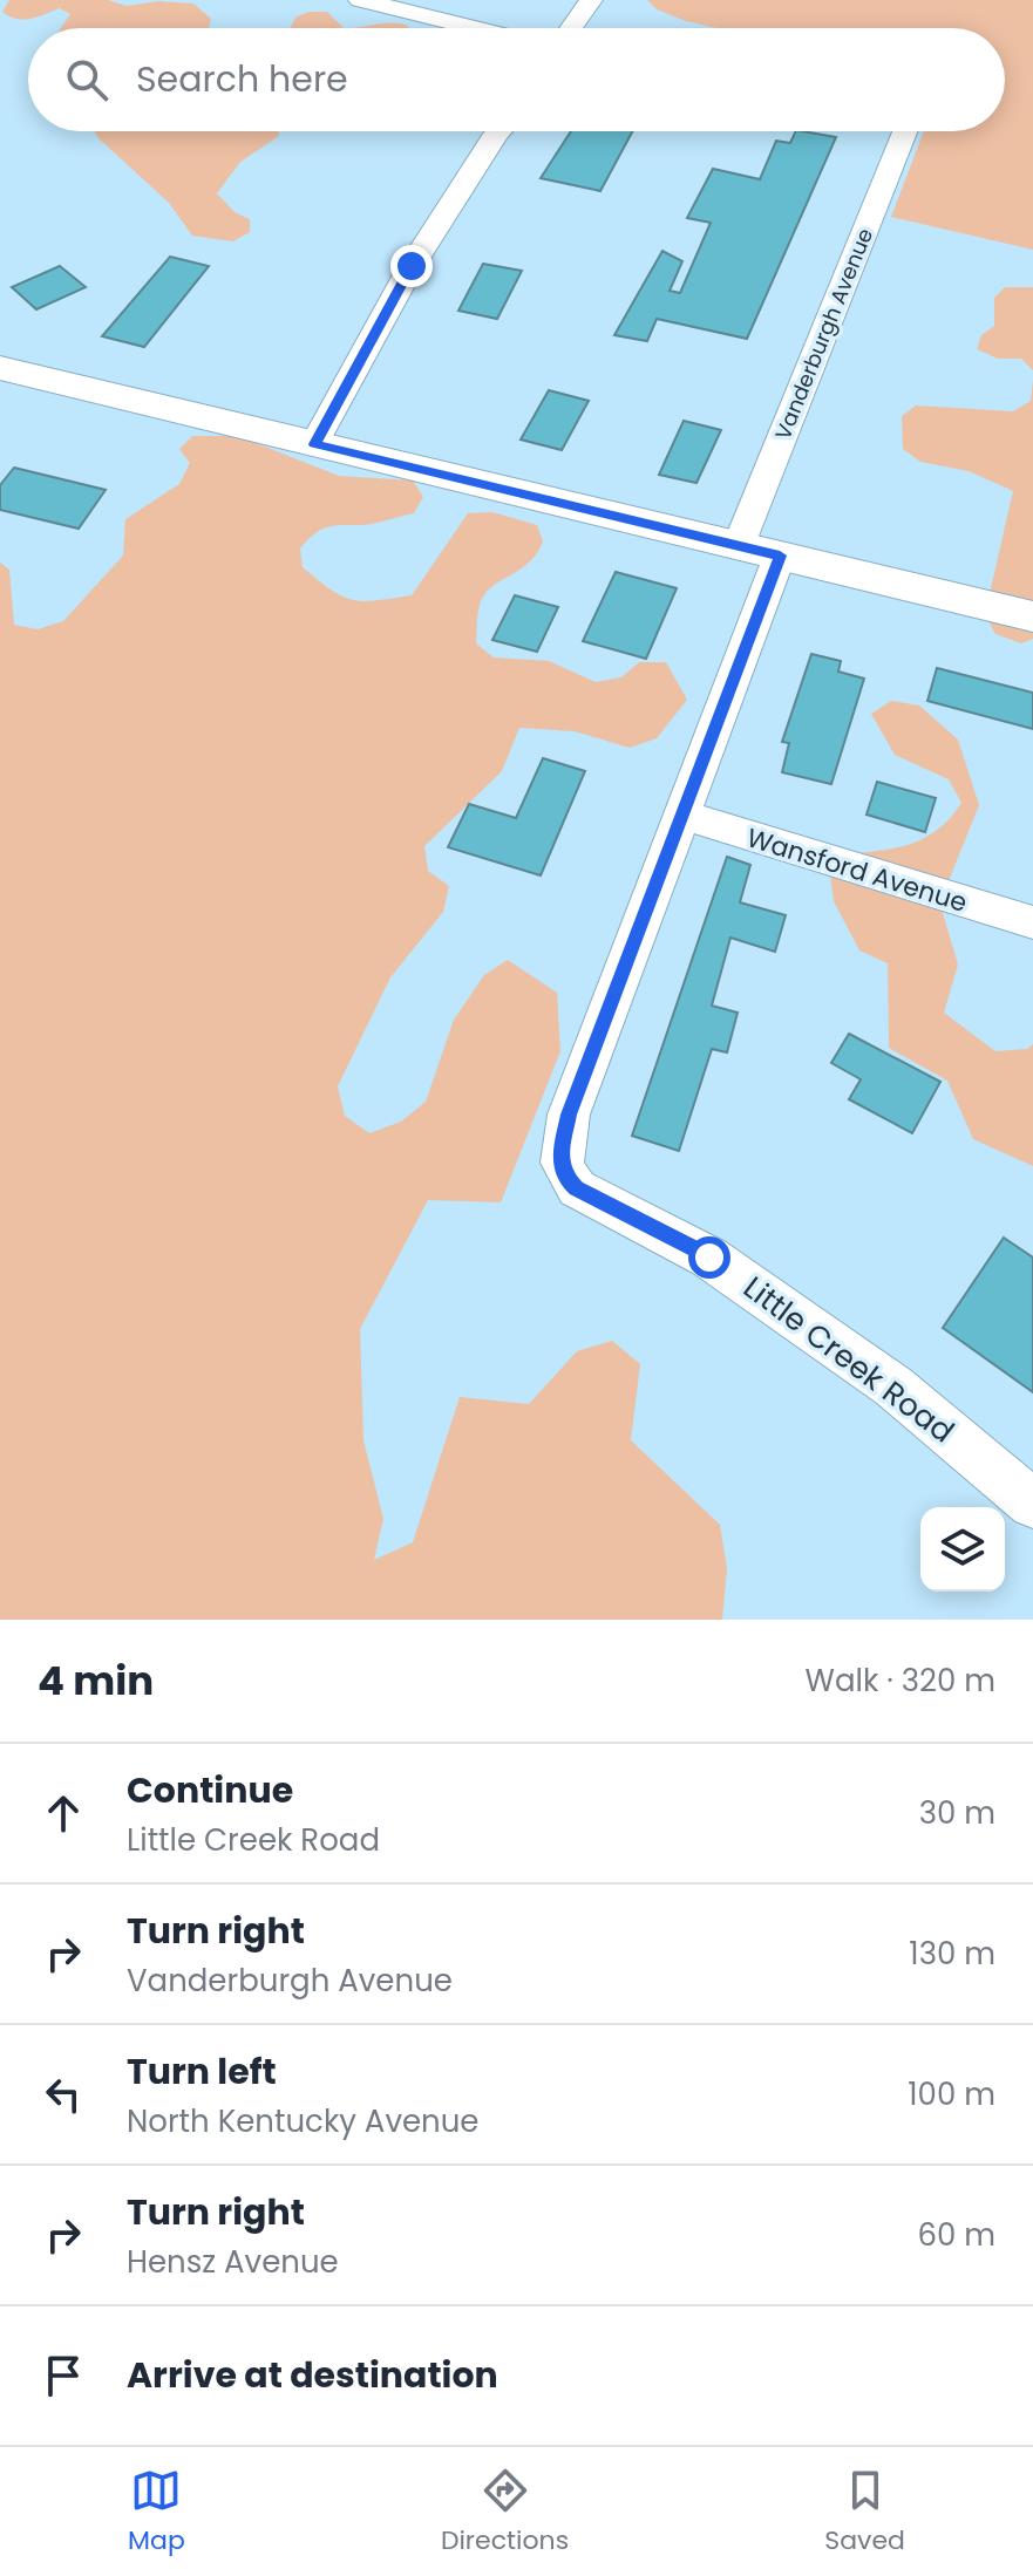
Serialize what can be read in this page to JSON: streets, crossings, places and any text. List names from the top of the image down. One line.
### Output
{"streets":{"street":["Vanderburgh Avenue","Wansford Avenue","Little Creek Road"]},"crossings":[["Wansford Avenue","Little Creek Road"]],"page":{"search":"Search here","heading":["4 min","Walk · 320 m"],"list":[["Continue","Little Creek Road","30 m"],["Turn right","Vanderburgh Avenue","130 m"],["Turn left","North Kentucky Avenue","100 m"],["Turn right","Hensz Avenue","60 m"],"Arrive at destination"],"nav":["Map","Directions","Saved"]}}
